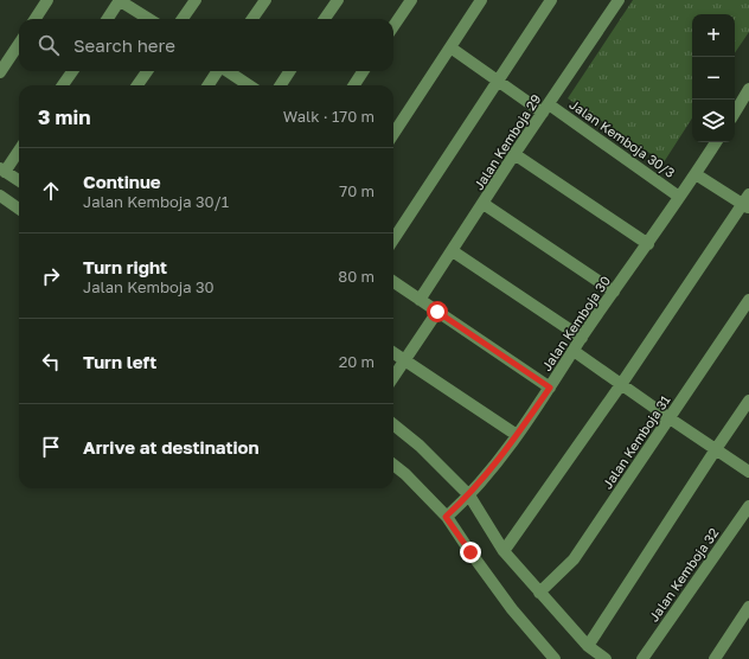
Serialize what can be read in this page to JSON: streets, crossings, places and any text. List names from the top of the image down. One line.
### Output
{"streets":{"street":["Jalan Kemboja 30/3","Jalan Kemboja 29","Jalan Kemboja 30","Jalan Kemboja 31","Jalan Kemboja 32"]},"crossings":[["Jalan Kemboja 30/3","Jalan Kemboja 29"],["Jalan Kemboja 30/3","Jalan Kemboja 30"]],"page":{"map_buttons":["+","−"],"search":"Search here","heading":["3 min","Walk · 170 m"],"list":[["Continue","Jalan Kemboja 30/1","70 m"],["Turn right","Jalan Kemboja 30","80 m"],["Turn left","20 m"],"Arrive at destination"]}}
